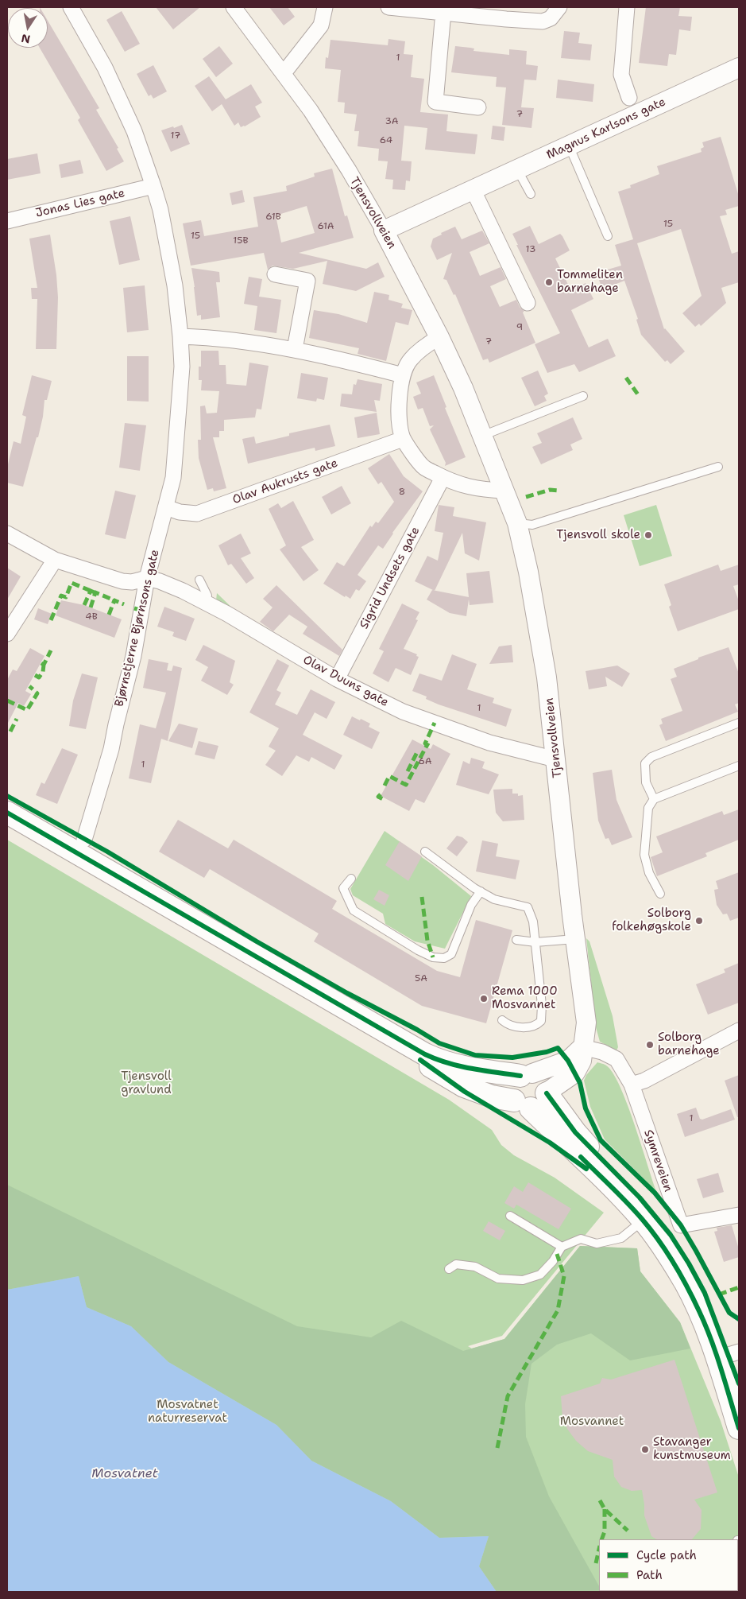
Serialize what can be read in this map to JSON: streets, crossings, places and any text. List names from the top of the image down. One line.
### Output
{"streets":{"street":["Magnus Karlsons gate","Jonas Lies gate","Tjensvollveien","Olav Aukrusts gate","Sigrid Undsets gate","Bjørnstjerne Bjørnsons gate","Olav Duuns gate","Symreveien"]},"crossings":[["Magnus Karlsons gate","Tjensvollveien"],["Jonas Lies gate","Bjørnstjerne Bjørnsons gate"],["Tjensvollveien","Olav Duuns gate"],["Olav Aukrusts gate","Bjørnstjerne Bjørnsons gate"],["Sigrid Undsets gate","Olav Duuns gate"],["Bjørnstjerne Bjørnsons gate","Olav Duuns gate"]],"water":["Mosvatnet"],"parks":["Tjensvoll gravlund","Mosvatnet naturreservat","Mosvannet"],"places":["Tommeliten barnehage","Tjensvoll skole","Solborg folkehøgskole","Rema 1000 Mosvannet","Solborg barnehage","Stavanger kunstmuseum"],"house_numbers":["1","7","3A","17","64","61B","15","61A","15","15B","13","9","7","8","4B","1","6A","1","5A","1"],"legend":["Cycle path","Path"],"north":"bottom"}
